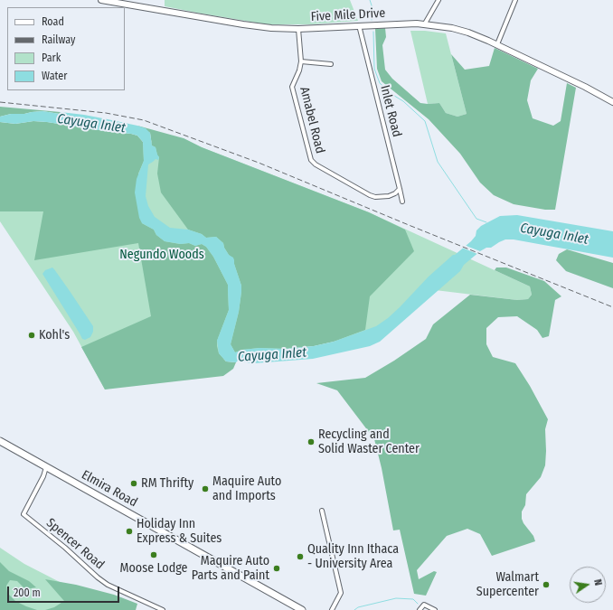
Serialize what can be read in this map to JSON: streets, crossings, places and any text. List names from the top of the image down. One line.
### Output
{"streets":{"highway":["Elmira Road"],"main road":["Five Mile Drive"],"street":["Inlet Road","Amabel Road","Spencer Road"]},"crossings":[["Five Mile Drive","Inlet Road"],["Five Mile Drive","Amabel Road"],["Inlet Road","Amabel Road"],["Elmira Road","Spencer Road"]],"water":["Cayuga Inlet"],"parks":["Negundo Woods"],"places":["Kohl's","Recycling and Solid Waster Center","RM Thrifty","Maquire Auto and Imports","Holiday Inn Express & Suites","Moose Lodge","Quality Inn Ithaca - University Area","Maquire Auto Parts and Paint","Walmart Supercenter"],"legend":["Road","Railway","Park","Water"],"scale_bar":"200 m","north":"right"}
